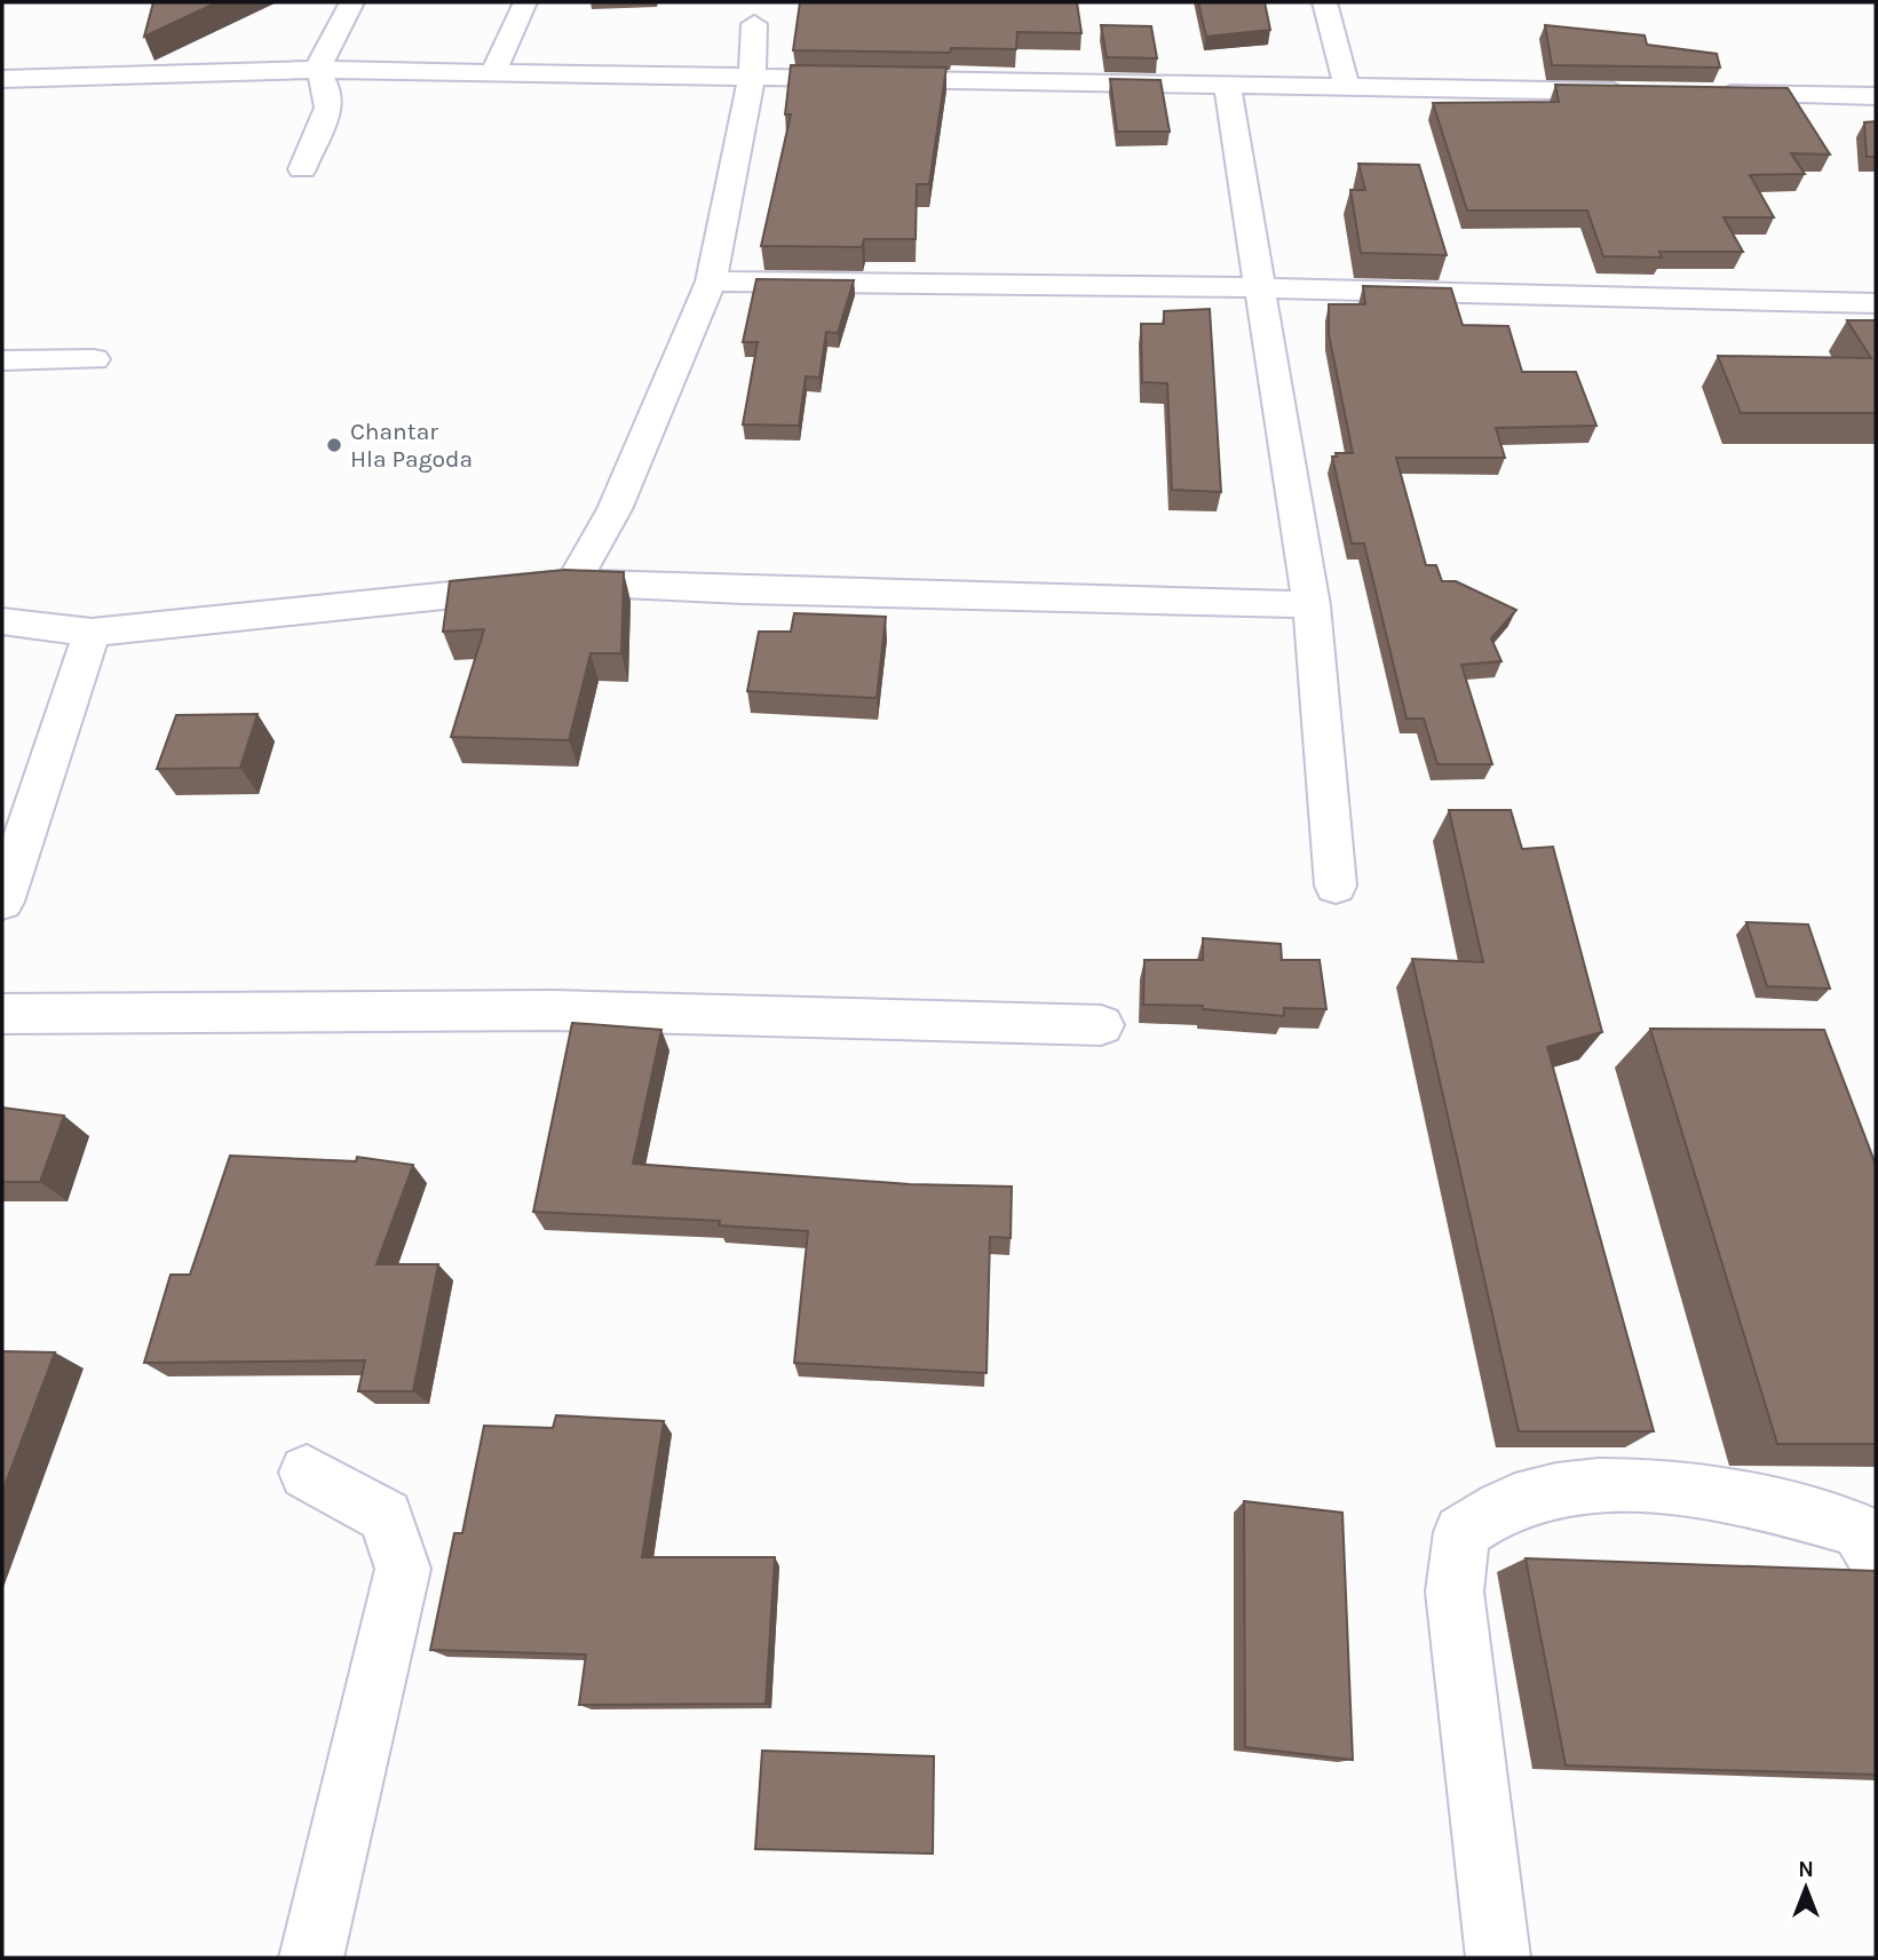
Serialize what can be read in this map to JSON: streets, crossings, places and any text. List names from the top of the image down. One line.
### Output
{"places":["Chantar Hla Pagoda"],"north":"top"}
